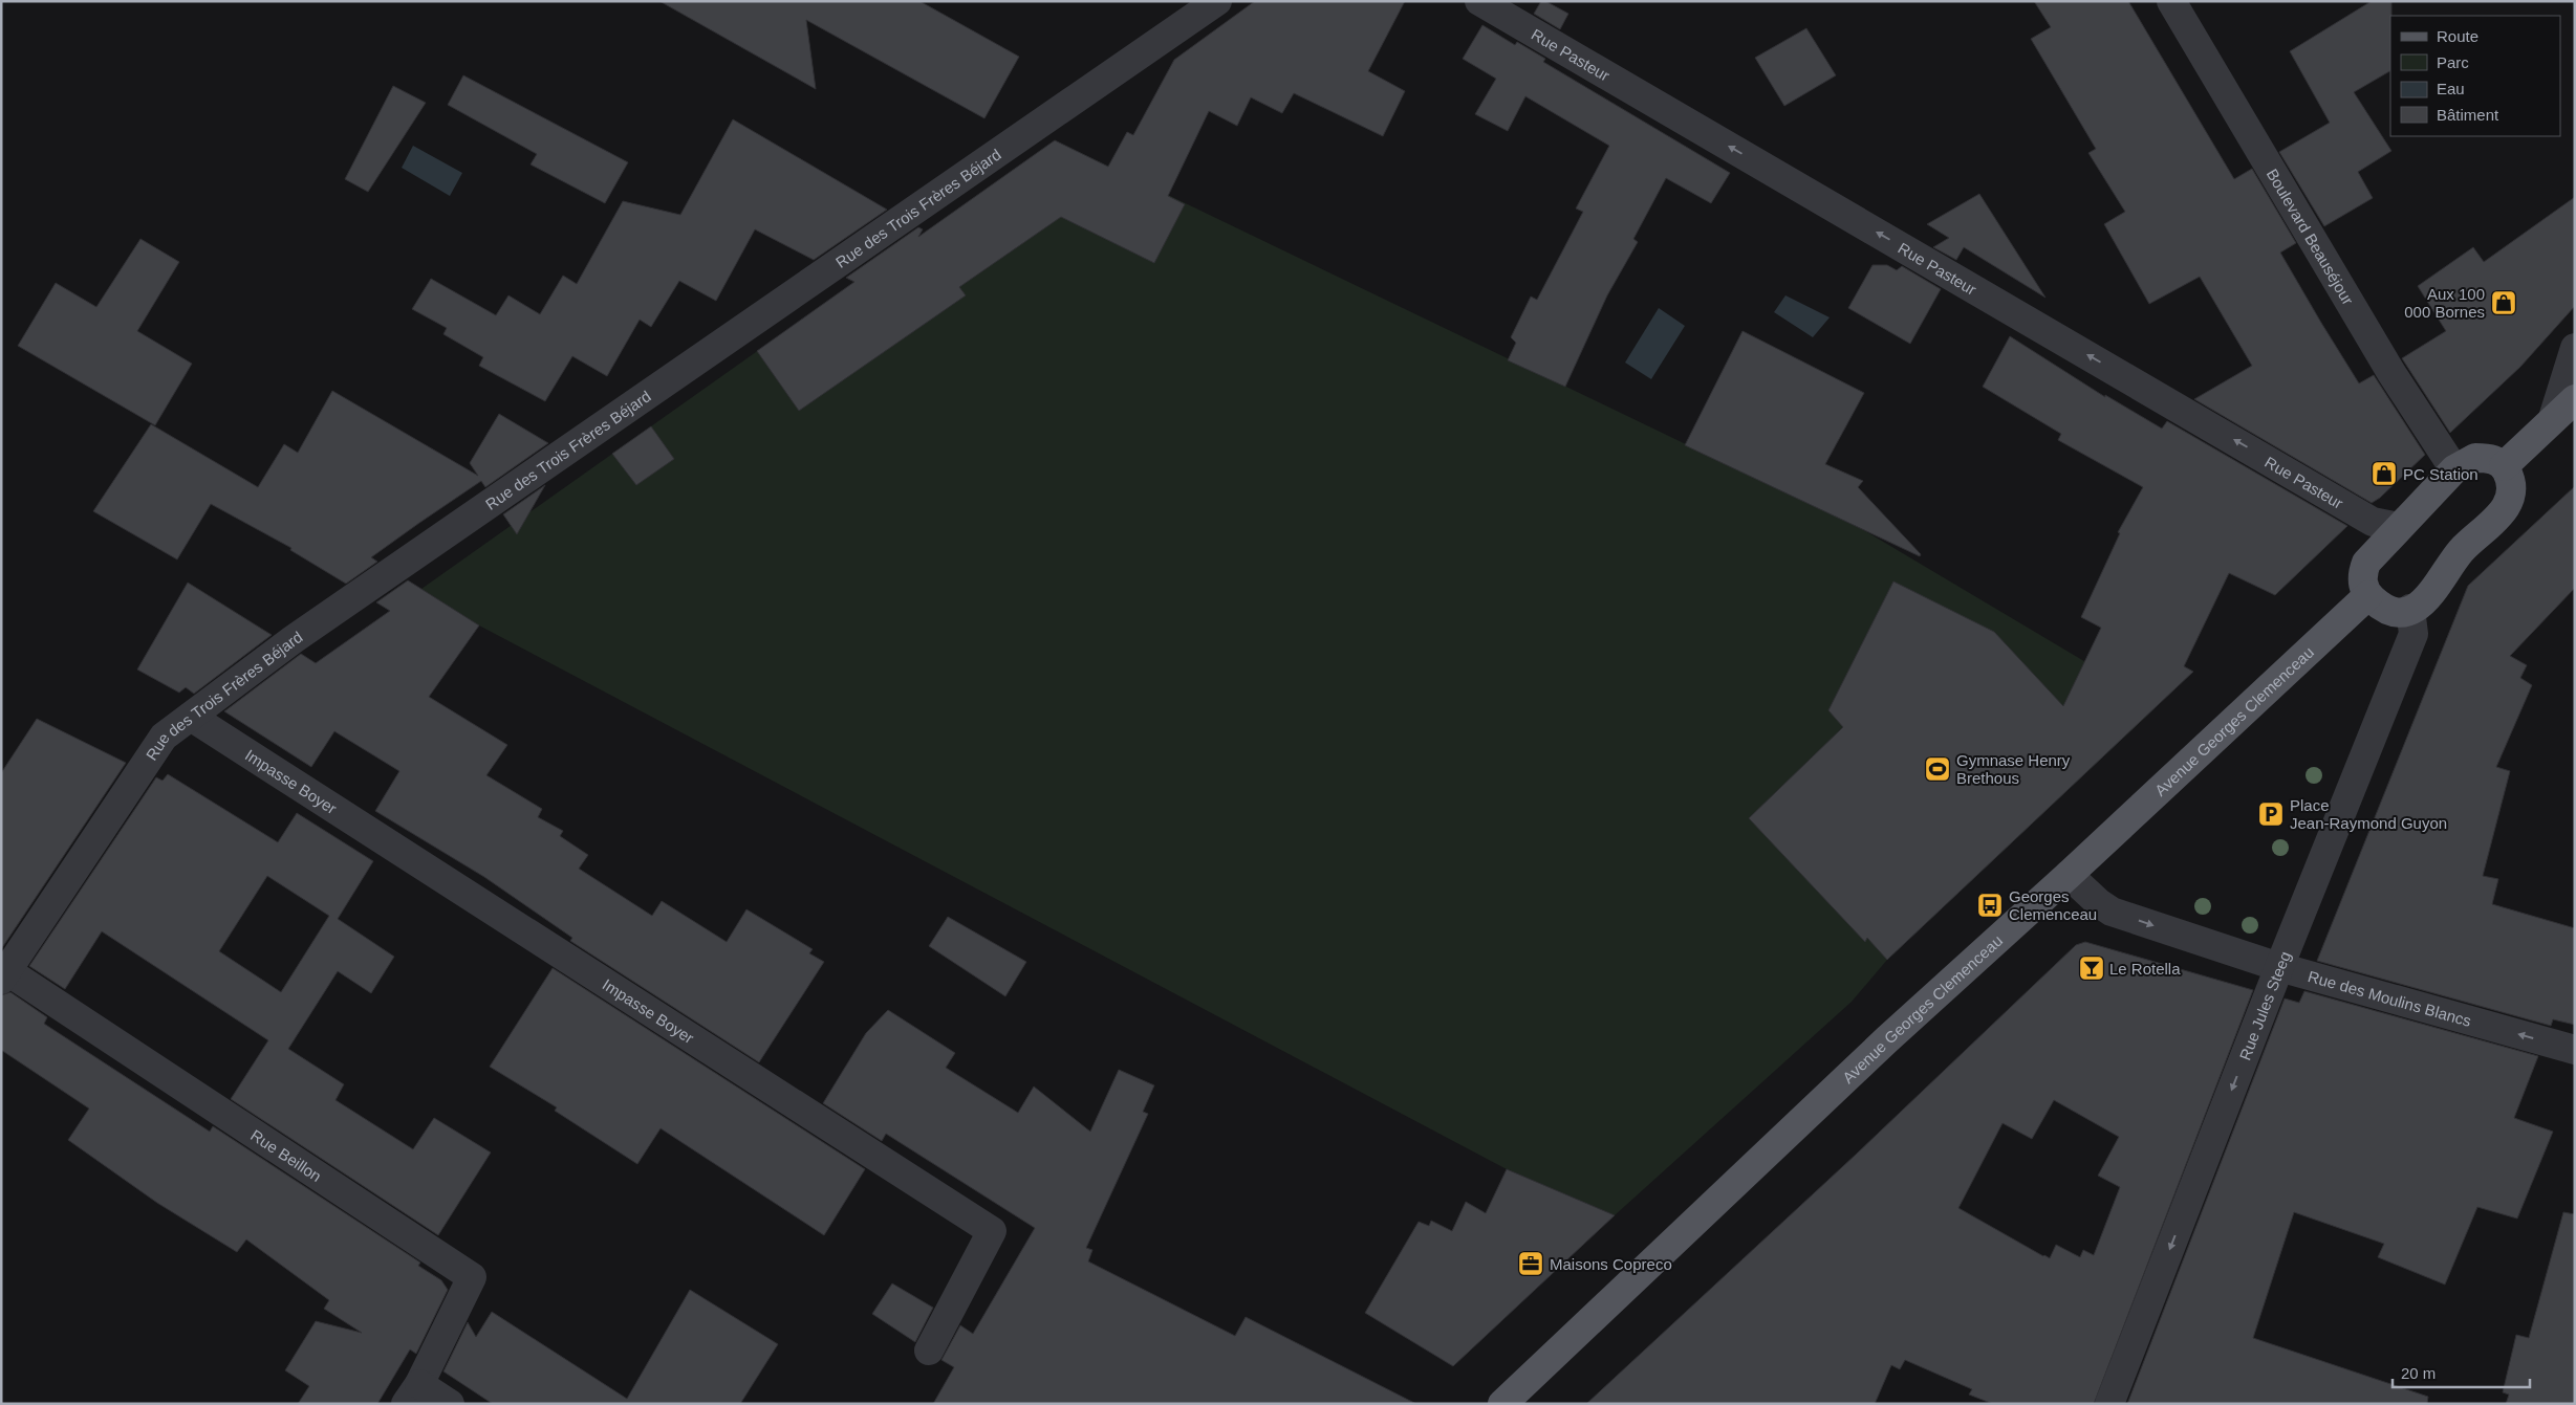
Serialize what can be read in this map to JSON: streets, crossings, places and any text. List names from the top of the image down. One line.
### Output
{"streets":{"main road":["Avenue Georges Clemenceau"],"street":["Rue Pasteur","Rue des Trois Frères Béjard","Boulevard Beauséjour","Impasse Boyer","Rue des Moulins Blancs","Rue Jules Steeg","Rue Beillon"]},"crossings":[["Rue des Trois Frères Béjard","Impasse Boyer"],["Rue des Trois Frères Béjard","Rue Beillon"],["Avenue Georges Clemenceau","Rue des Moulins Blancs"],["Rue des Moulins Blancs","Rue Jules Steeg"]],"one_way":["Rue Pasteur","Rue Jules Steeg"],"places":{"shop":["Aux 100 000 Bornes","PC Station"],"sports":["Gymnase Henry Brethous"],"parking":["Place Jean-Raymond Guyon"],"bus stop":["Georges Clemenceau"],"bar":["Le Rotella"],"office":["Maisons Copreco"]},"legend":["Route","Parc","Eau","Bâtiment"],"scale_bar":"20 m"}
